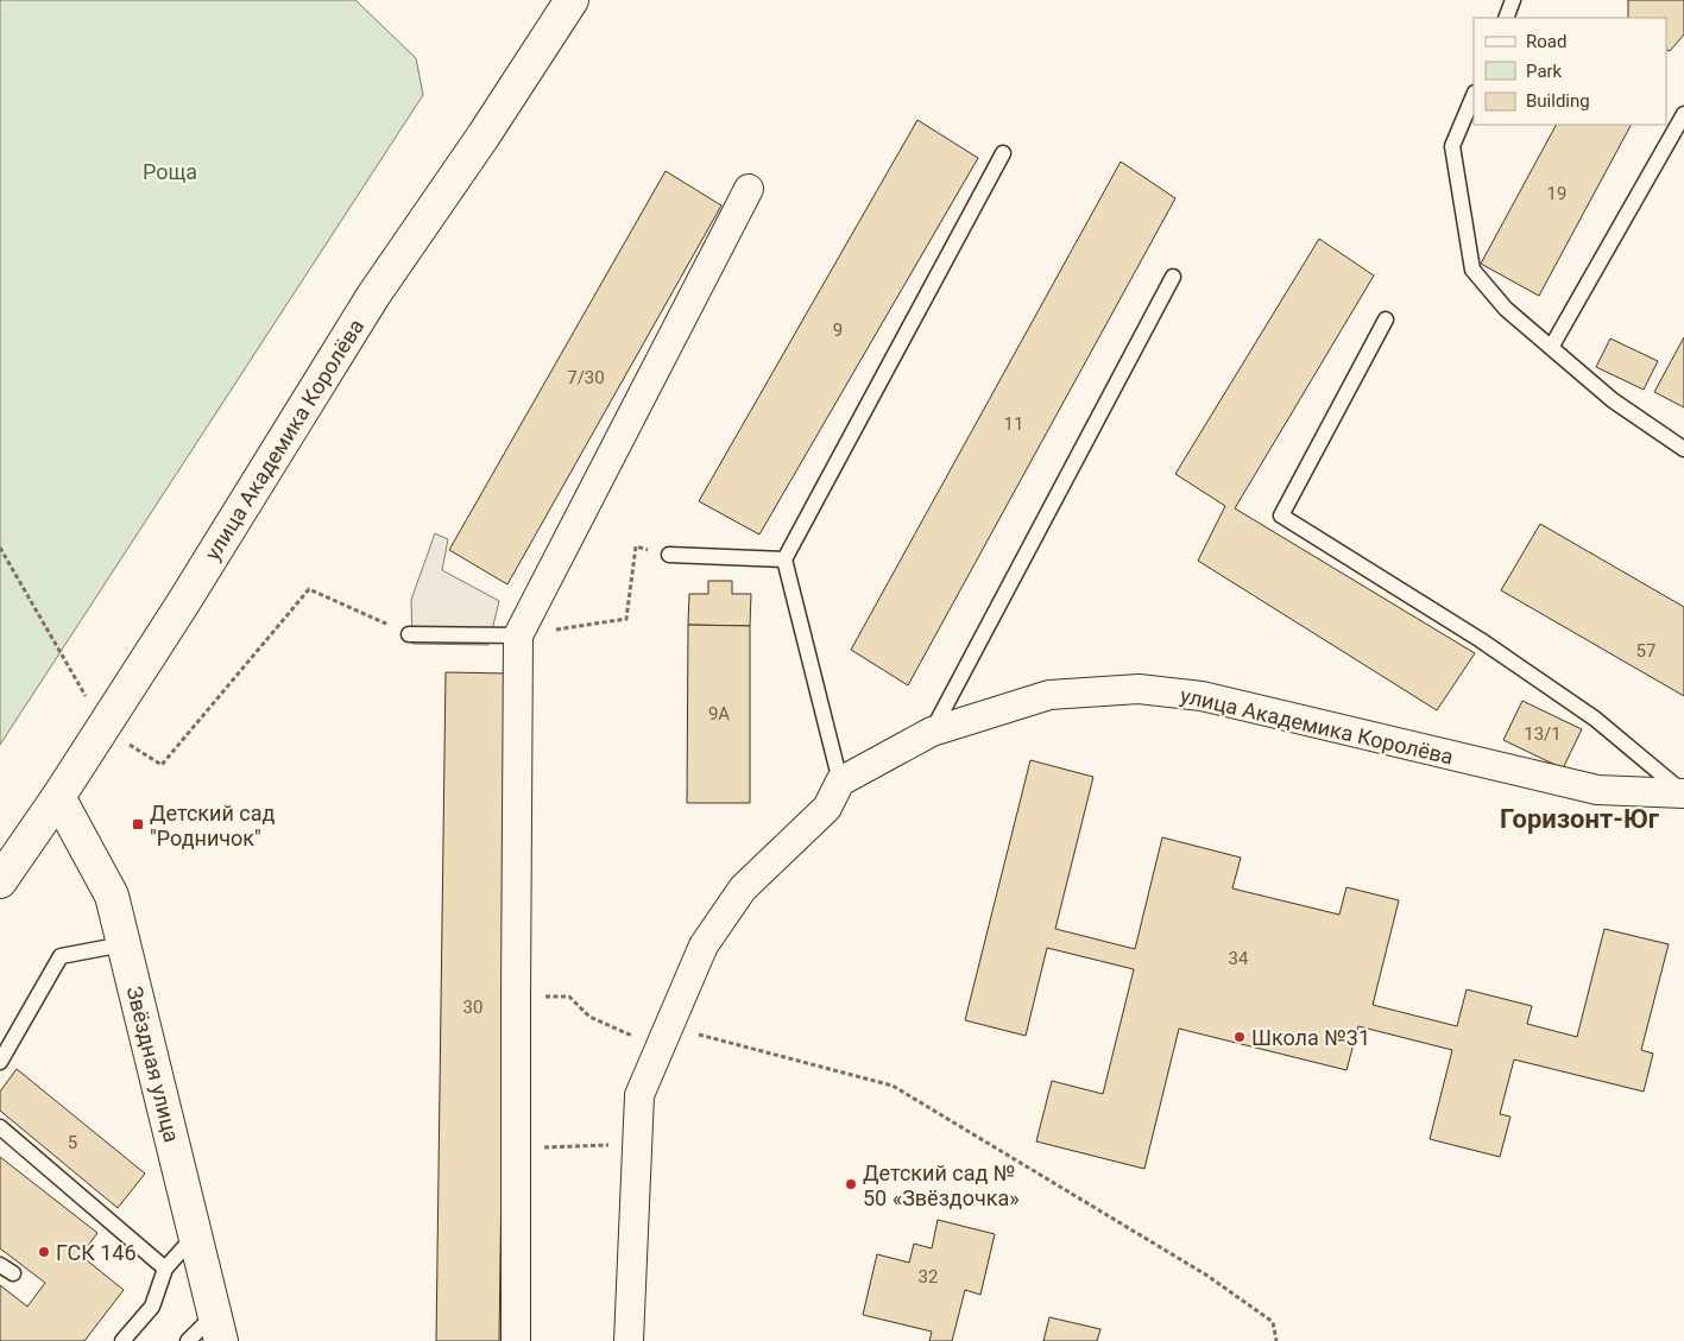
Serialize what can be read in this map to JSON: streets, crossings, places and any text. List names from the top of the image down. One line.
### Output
{"streets":{"main road":["улица Академика Королёва","Звёздная улица"]},"crossings":[["улица Академика Королёва","Звёздная улица"]],"districts":["Горизонт-Юг"],"parks":["Роща"],"places":{"transit":["Детский сад \"Родничок\""],"other":["Школа №31","Детский сад № 50 «Звёздочка»","ГСК 146"]},"house_numbers":["19","9","7/30","11","57","9А","13/1","34","30","5","32"],"legend":["Road","Park","Building"]}
